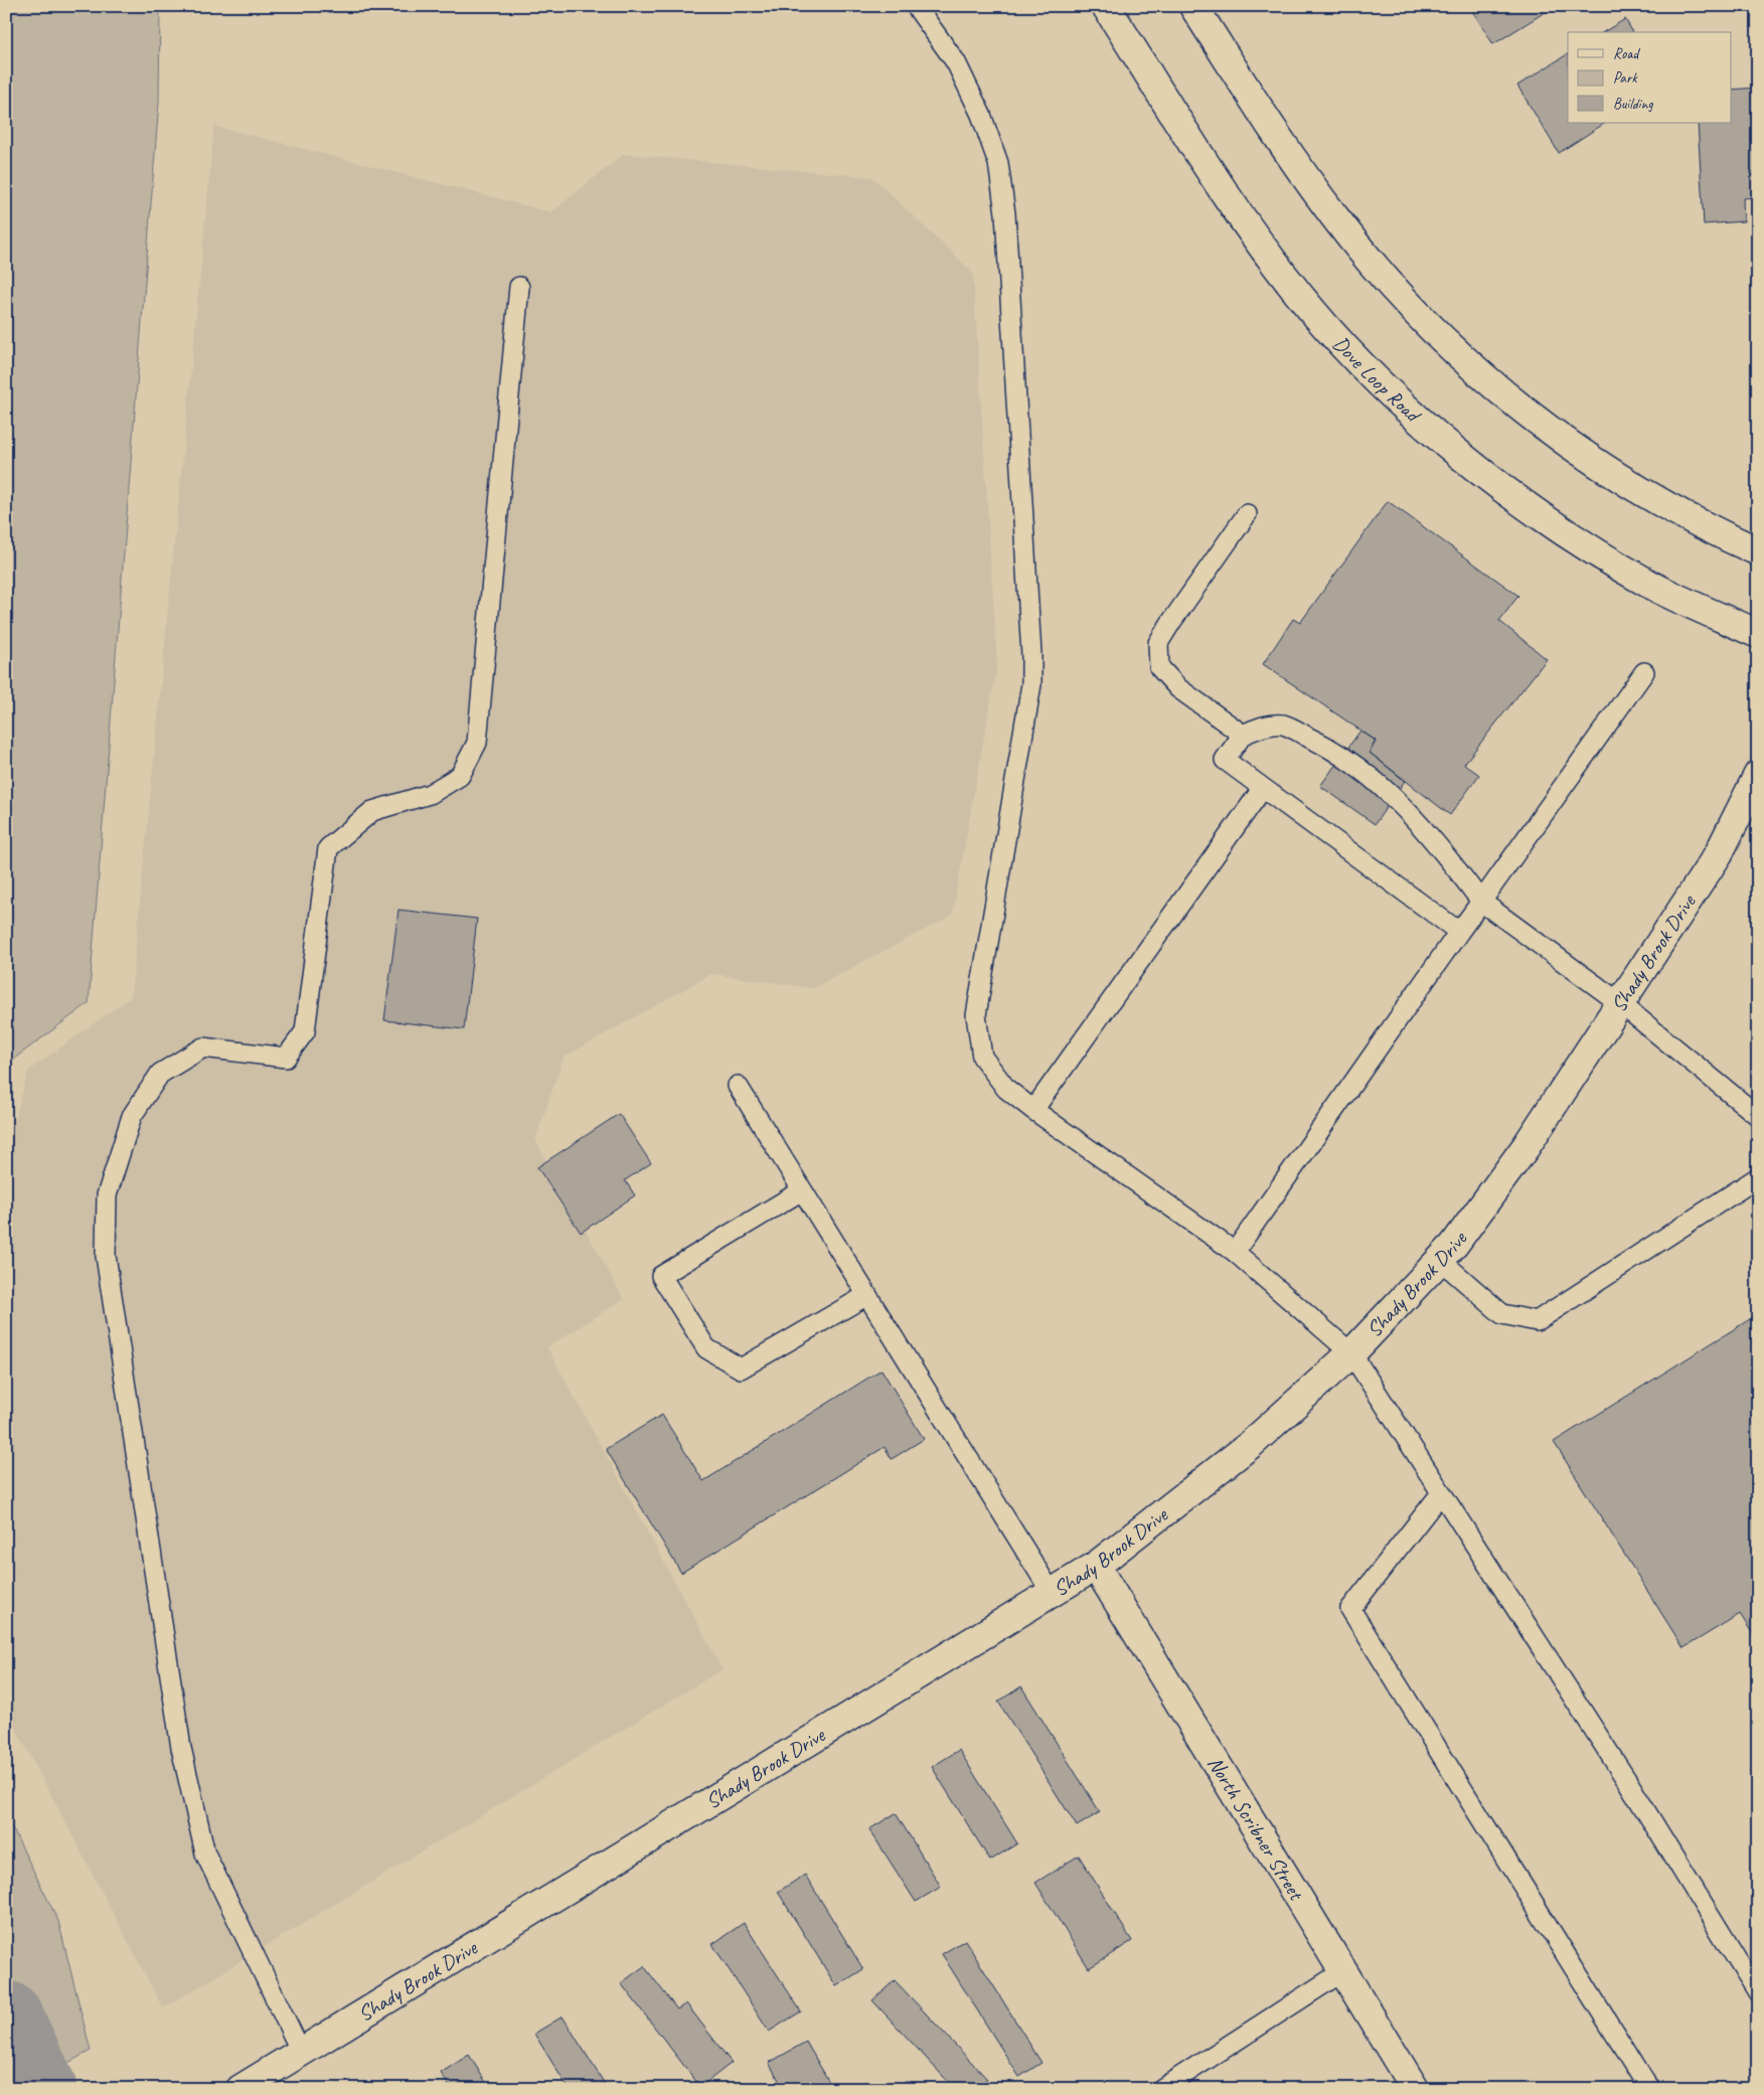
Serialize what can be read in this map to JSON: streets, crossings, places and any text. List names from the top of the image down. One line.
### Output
{"streets":{"street":["Dove Loop Road","Shady Brook Drive","North Scribner Street"]},"crossings":[["Shady Brook Drive","North Scribner Street"]],"legend":["Road","Park","Building"]}
